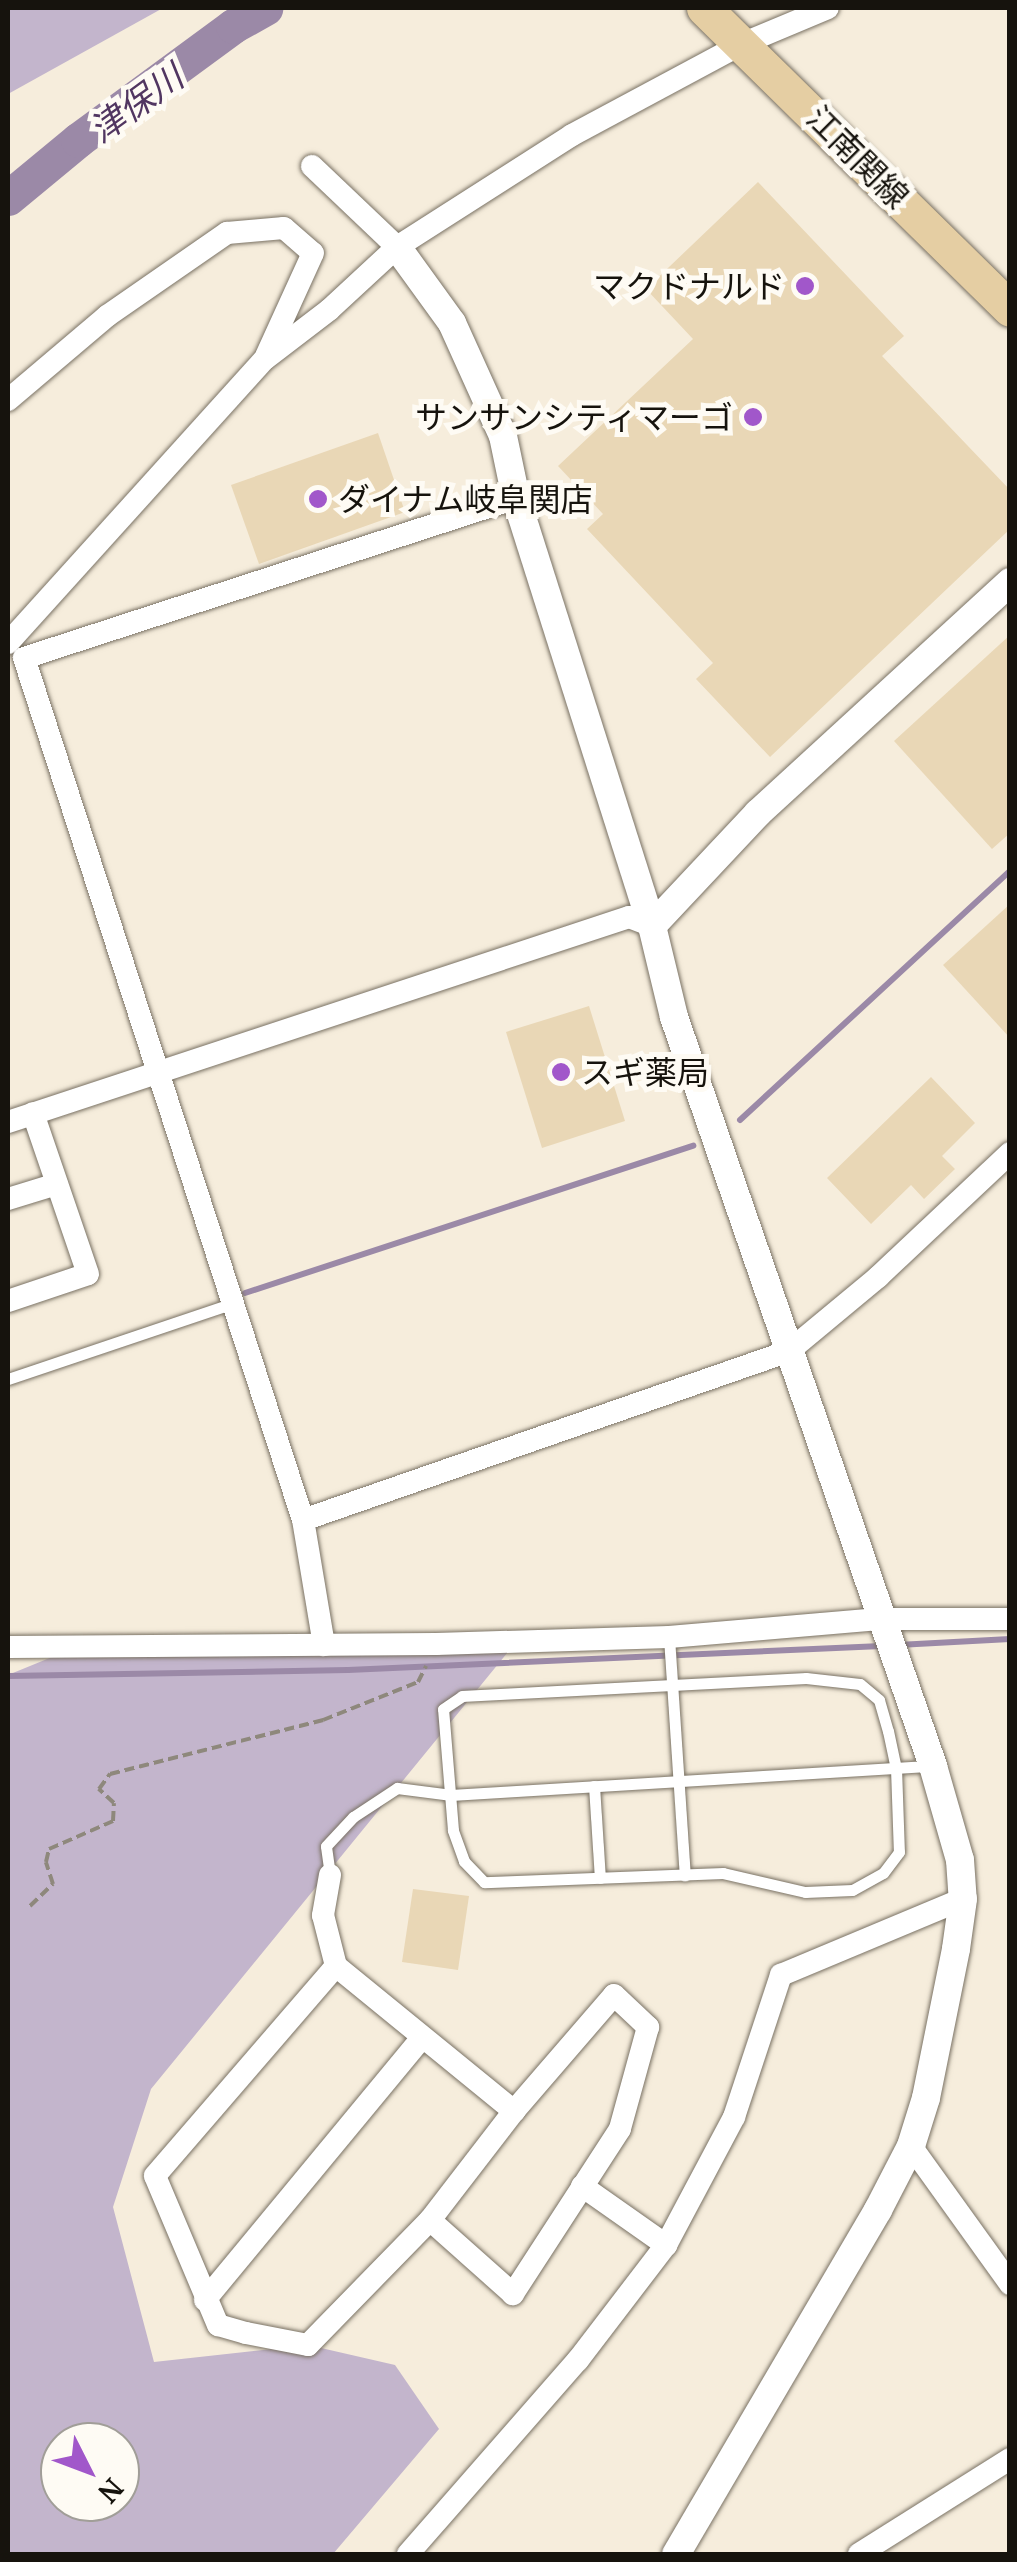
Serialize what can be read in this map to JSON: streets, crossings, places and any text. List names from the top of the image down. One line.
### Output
{"streets":{"main road":["江南関線"]},"water":["津保川"],"places":["マクドナルド","サンサンシティマーゴ","ダイナム岐阜関店","スギ薬局"],"north":"bottom right"}
